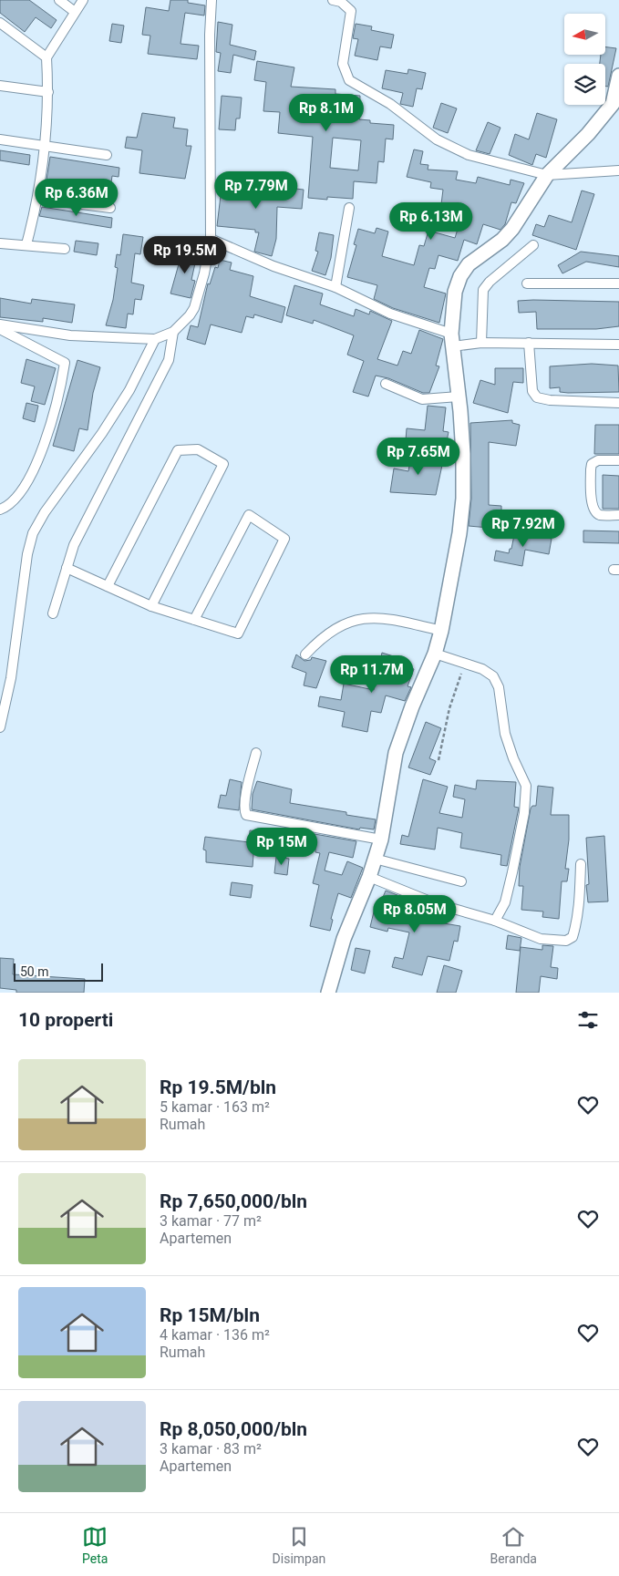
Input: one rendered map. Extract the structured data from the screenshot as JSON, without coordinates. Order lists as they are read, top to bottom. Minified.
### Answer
{"scale_bar":"50 m","north":"left","page":{"price":["Rp 8.1M","Rp 7.79M","Rp 6.36M","Rp 6.13M","Rp 19.5M","Rp 7.65M","Rp 7.92M","Rp 11.7M","Rp 15M","Rp 8.05M"],"scale":"50 m","heading":"10 properti","list":[{"name":"Rp 19.5M/bln","note":"5 kamar · 163 m² · Rumah"},{"name":"Rp 7,650,000/bln","note":"3 kamar · 77 m² · Apartemen"},{"name":"Rp 15M/bln","note":"4 kamar · 136 m² · Rumah"},{"name":"Rp 8,050,000/bln","note":"3 kamar · 83 m² · Apartemen"}],"tabs":["Peta","Disimpan","Beranda"]}}
